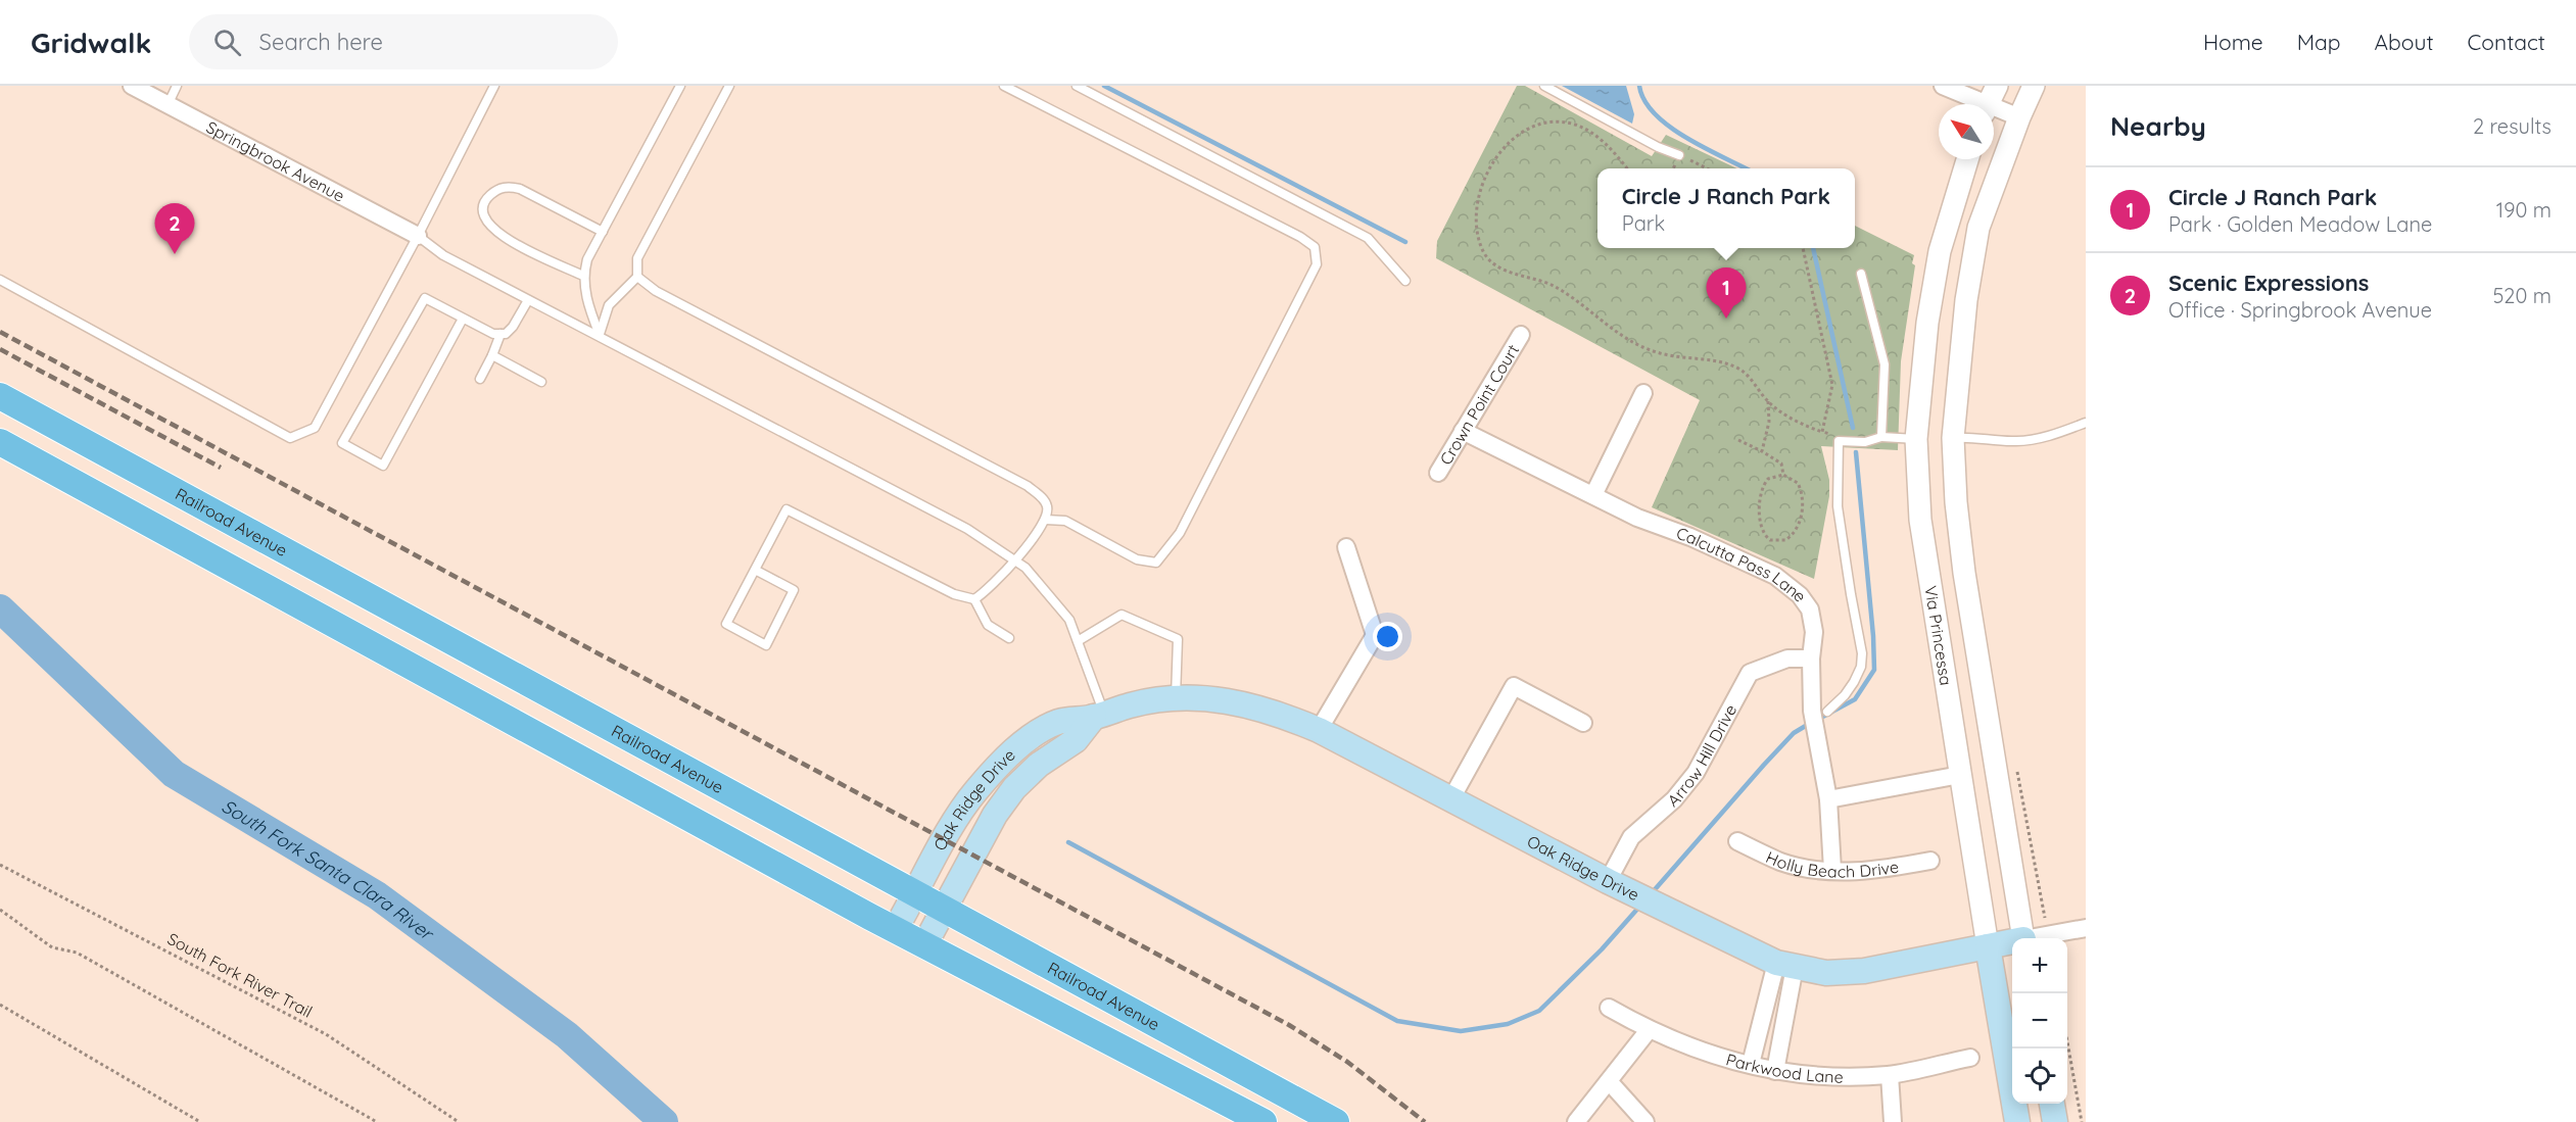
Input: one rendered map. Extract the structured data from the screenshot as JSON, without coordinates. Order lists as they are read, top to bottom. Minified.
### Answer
{"streets":{"main road":["Railroad Avenue","Via Princessa","Oak Ridge Drive"],"street":["Springbrook Avenue","Crown Point Court","Calcutta Pass Lane","Arrow Hill Drive","Holly Beach Drive","Parkwood Lane"],"path":["South Fork River Trail"]},"crossings":[["Crown Point Court","Calcutta Pass Lane"],["Railroad Avenue","Oak Ridge Drive"],["Calcutta Pass Lane","Arrow Hill Drive"],["Calcutta Pass Lane","Holly Beach Drive"],["Via Princessa","Oak Ridge Drive"],["Arrow Hill Drive","Oak Ridge Drive"]],"water":["South Fork Santa Clara River"],"north":"top left","page":{"header":"Gridwalk","search":"Search here","nav":["Home","Map","About","Contact"],"heading":["Nearby","2 results"],"list":[{"mark":"1","name":"Circle J Ranch Park","note":"Park · Golden Meadow Lane","value":"190 m"},{"mark":"2","name":"Scenic Expressions","note":"Office · Springbrook Avenue","value":"520 m"}],"popup":["Circle J Ranch Park","Park"],"pins":["2","1"],"map_buttons":["+","−"]}}
